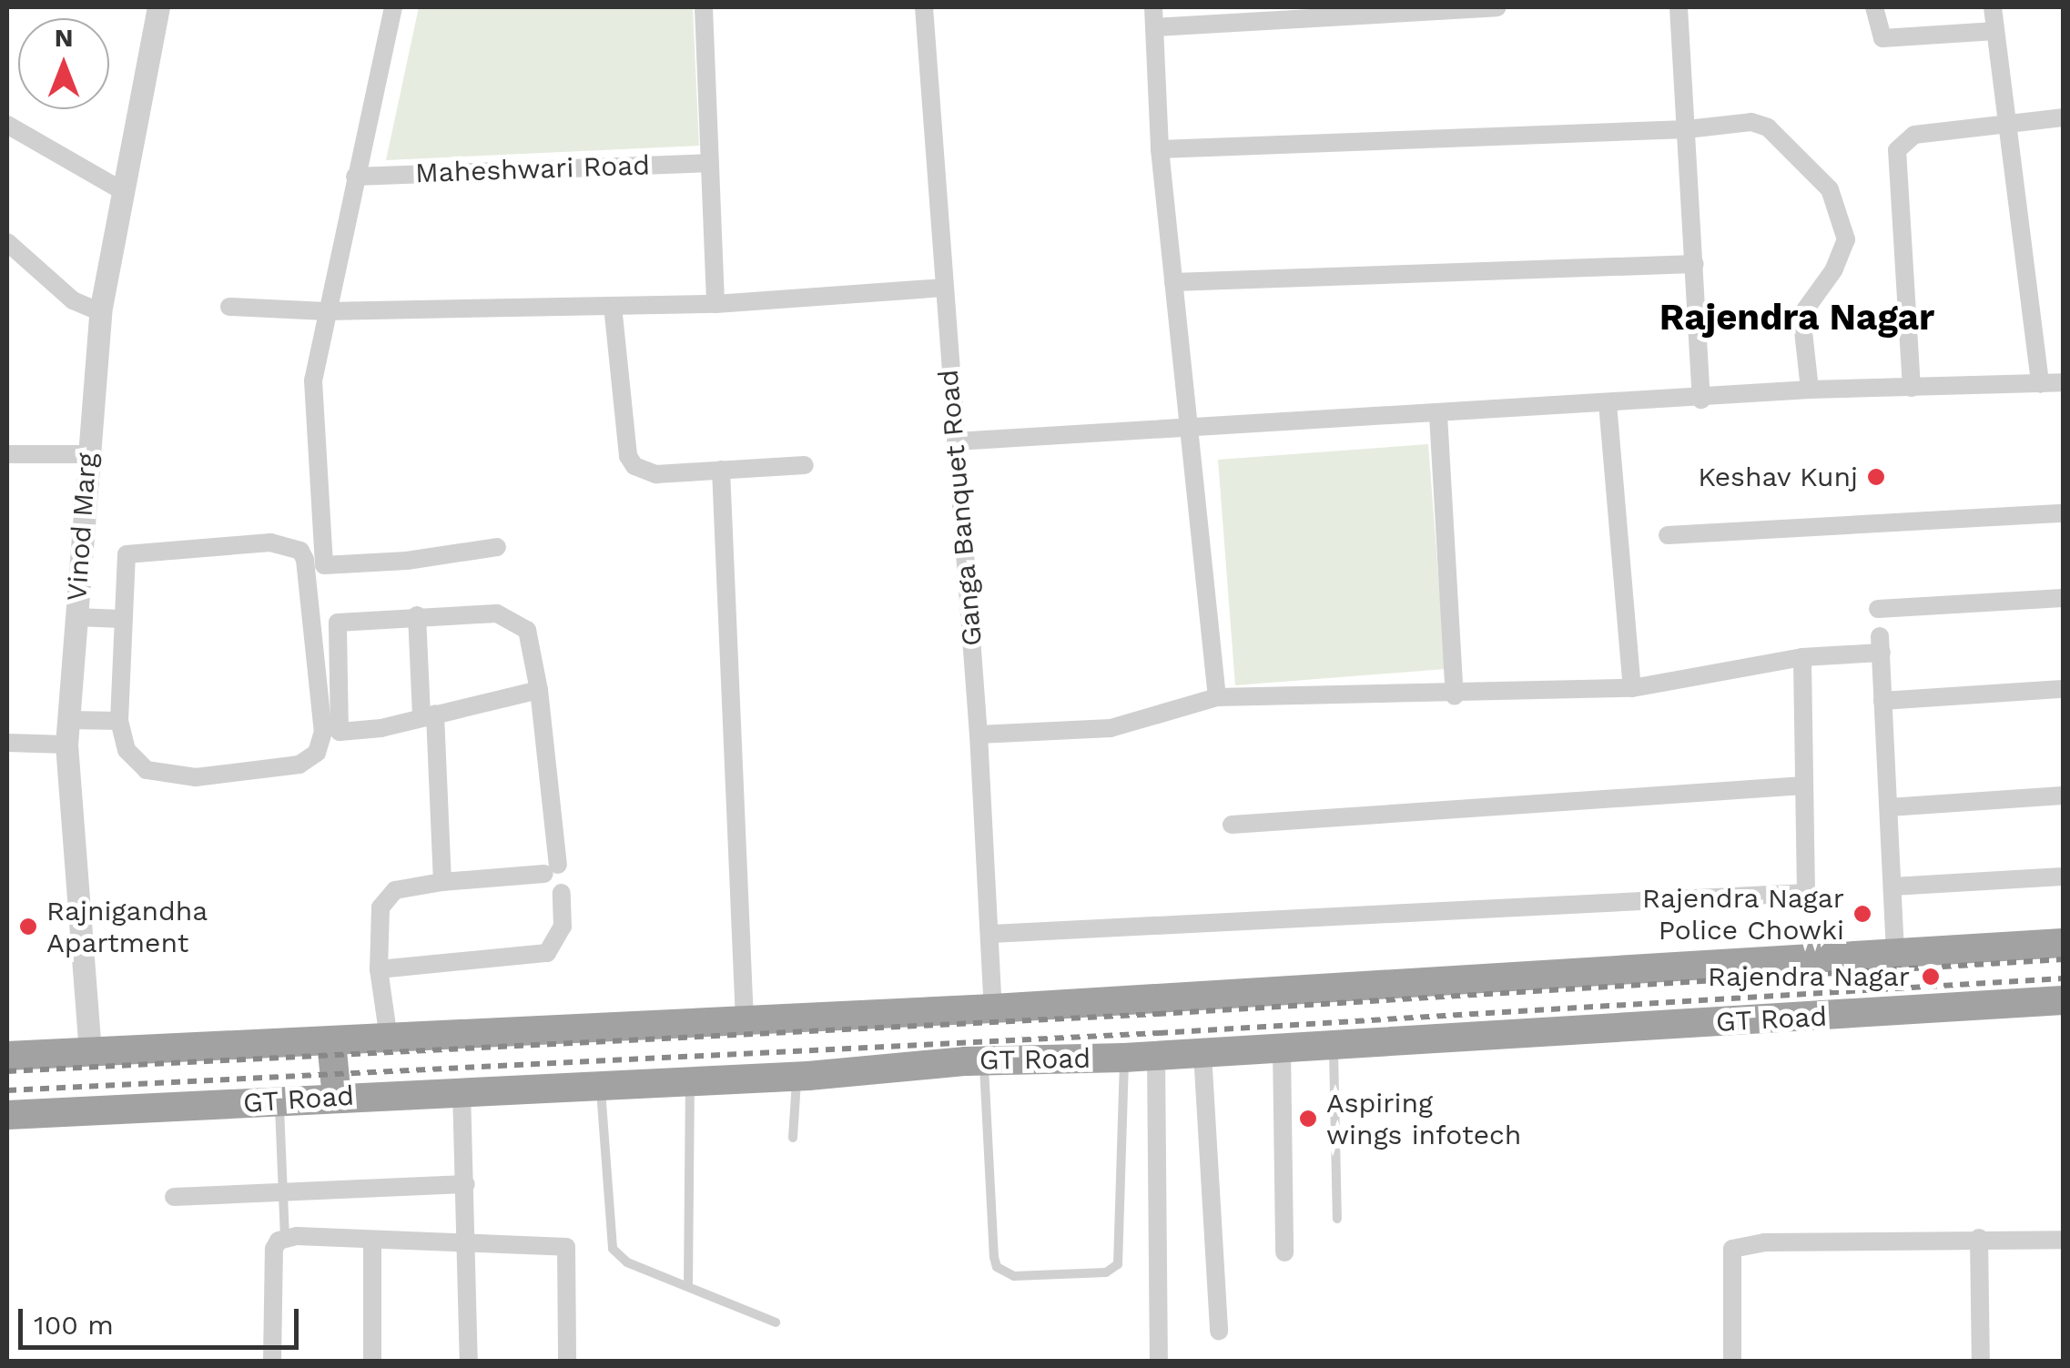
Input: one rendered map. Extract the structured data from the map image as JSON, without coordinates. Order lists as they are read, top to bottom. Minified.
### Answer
{"streets":{"highway":["GT Road"],"street":["Maheshwari Road","Ganga Banquet Road","Vinod Marg"]},"crossings":[["Ganga Banquet Road","GT Road"],["Vinod Marg","GT Road"]],"districts":["Rajendra Nagar"],"places":["Keshav Kunj","Rajendra Nagar Police Chowki","Rajnigandha Apartment","Rajendra Nagar","Aspiring wings infotech"],"scale_bar":"100 m","north":"top"}
